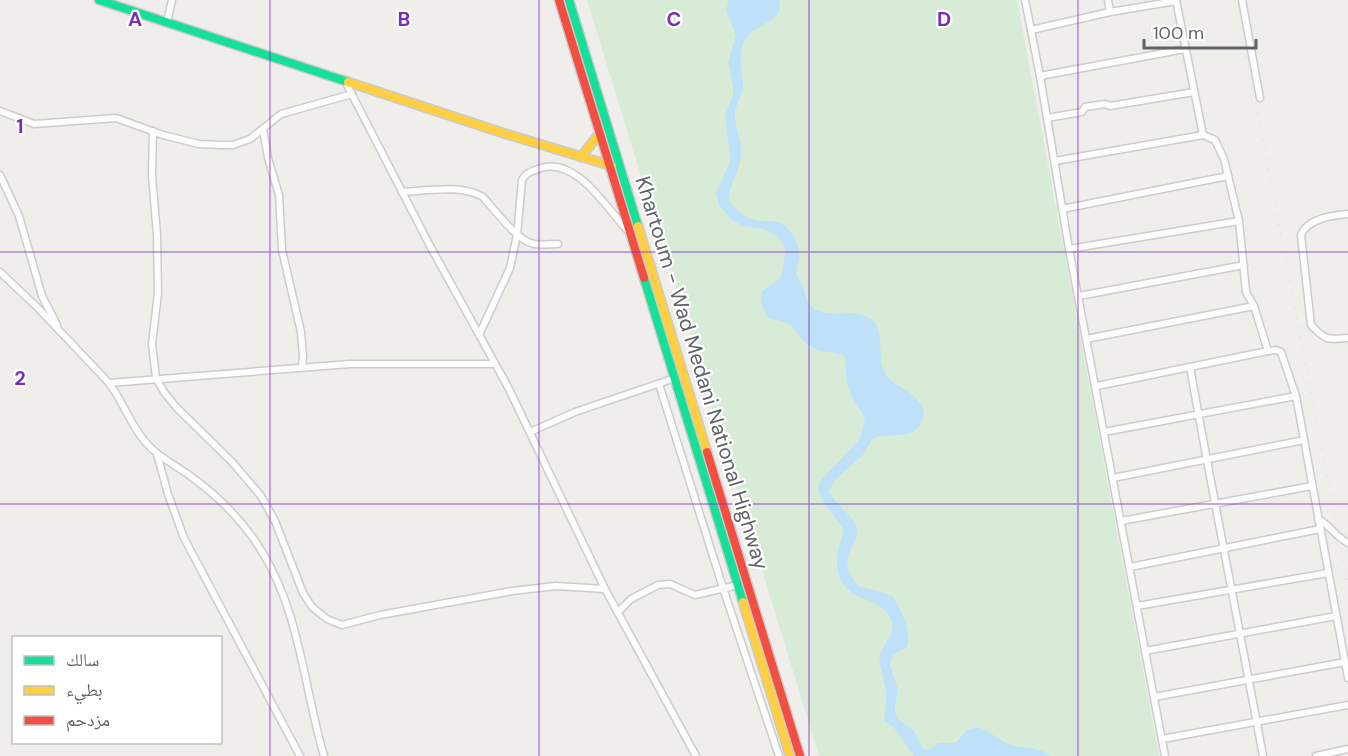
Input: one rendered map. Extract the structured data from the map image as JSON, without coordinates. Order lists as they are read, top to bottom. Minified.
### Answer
{"streets":{"main road":["Khartoum - Wad Medani National Highway"]},"legend":["سالك","بطيء","مزدحم"],"scale_bar":"100 m","grid":{"columns":["A","B","C","D"],"rows":["1","2"]}}
